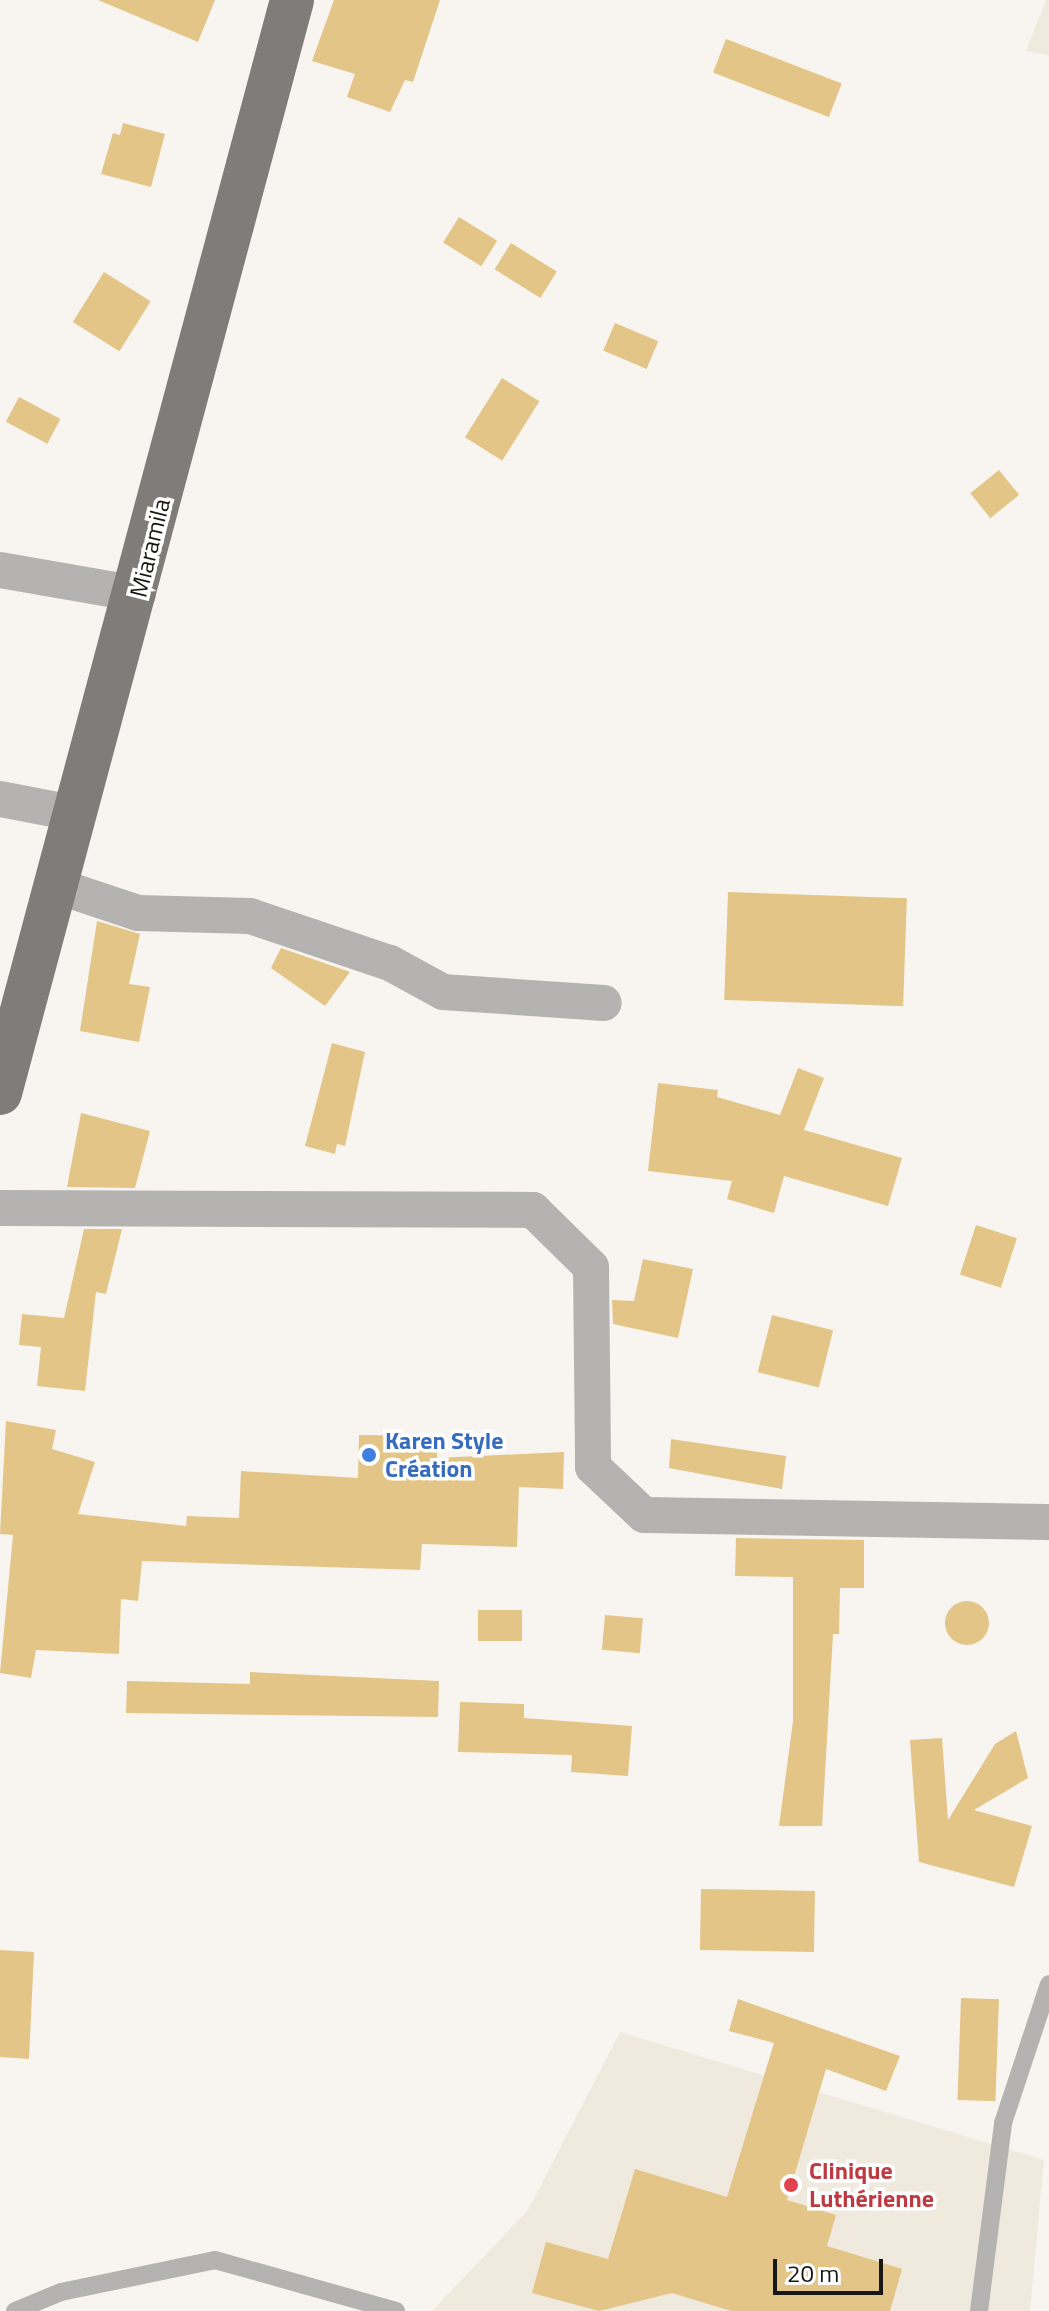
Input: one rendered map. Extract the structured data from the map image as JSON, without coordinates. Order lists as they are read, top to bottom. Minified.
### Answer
{"streets":{"main road":["Miaramila"]},"places":["Karen Style Création","Clinique Luthérienne"],"scale_bar":"20 m"}
